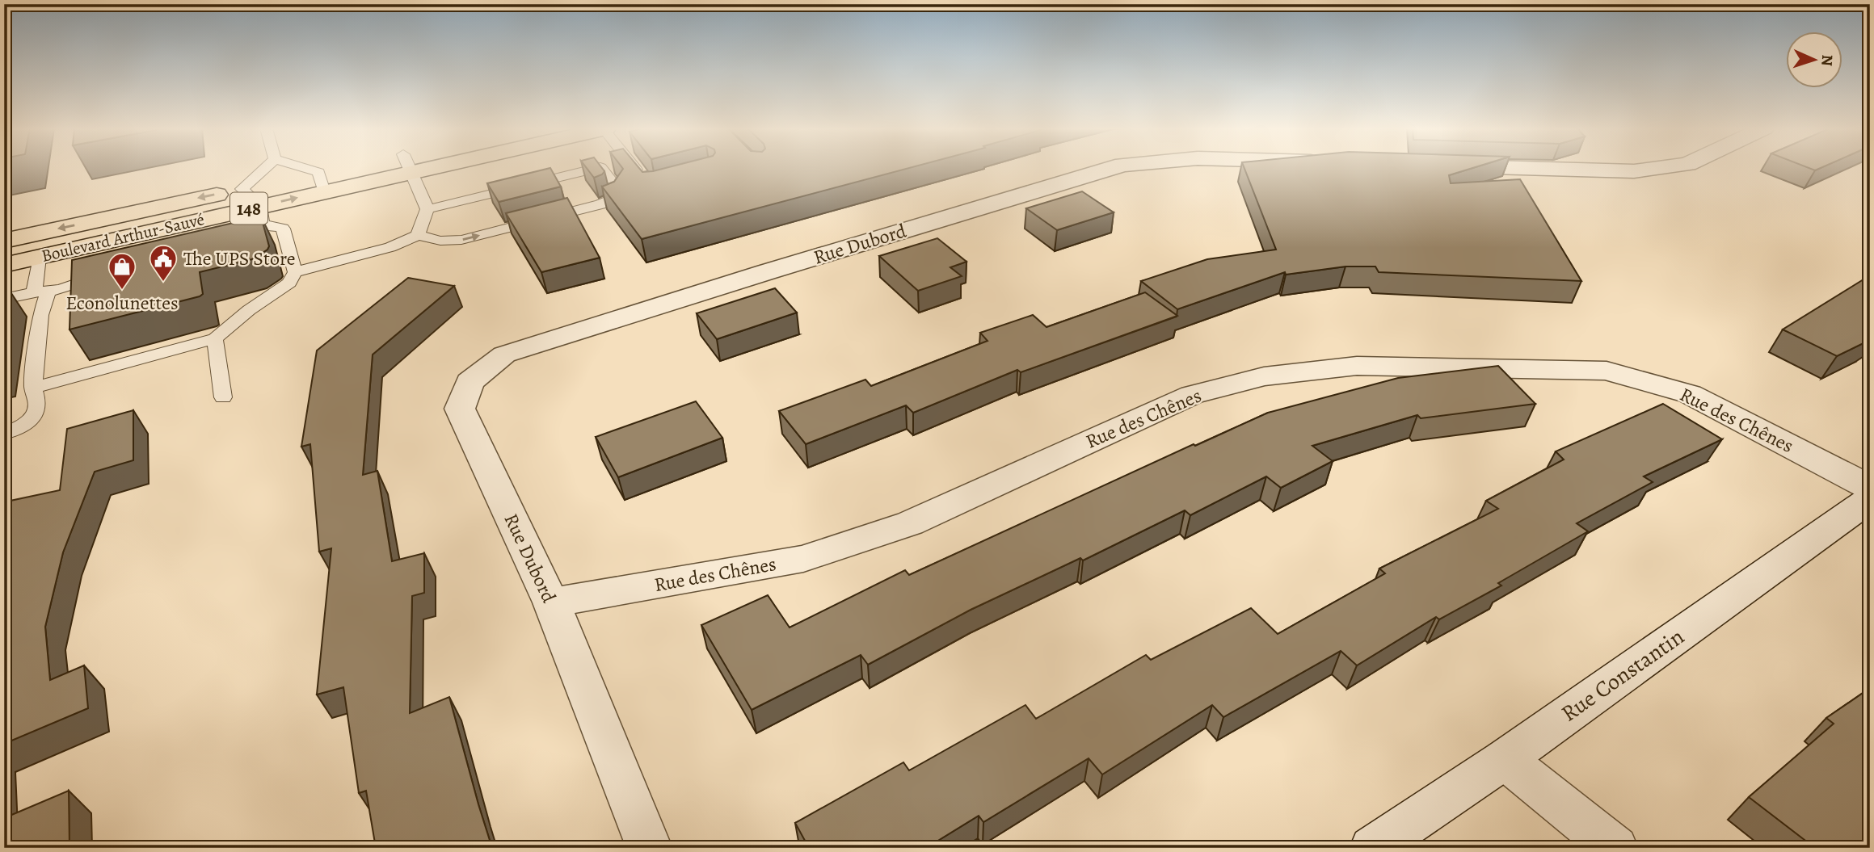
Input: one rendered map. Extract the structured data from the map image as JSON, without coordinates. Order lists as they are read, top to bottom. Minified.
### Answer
{"streets":{"main road":["148","Boulevard Arthur-Sauvé"],"street":["Rue Dubord","Rue des Chênes","Rue Constantin"]},"crossings":[["Rue Dubord","Rue des Chênes"]],"places":{"public building":["The UPS Store"],"shop":["Econolunettes"]},"north":"right"}
